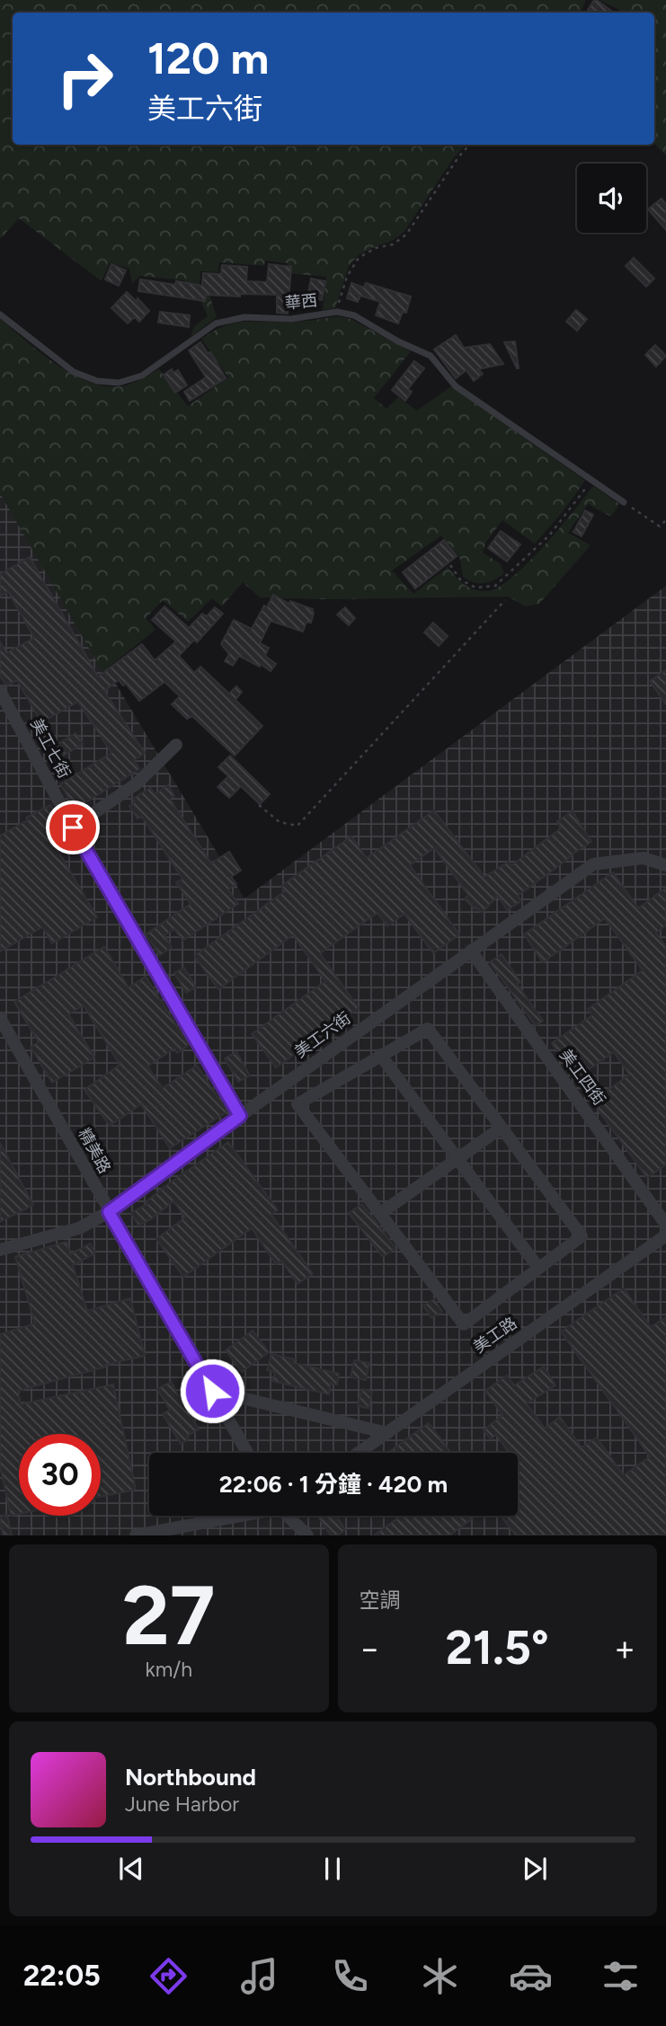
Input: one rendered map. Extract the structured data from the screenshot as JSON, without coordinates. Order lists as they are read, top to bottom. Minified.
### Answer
{"streets":{"street":["美工七街","美工六街","美工四街","精美路","美工路"],"lane":["華西"]},"crossings":[["美工七街","美工六街"],["美工六街","美工四街"],["美工六街","精美路"]],"page":{"turn":["120 m","美工六街"],"limit":"30","trip":"22:06 · 1 分鐘 · 420 m","tile":[["27","km/h"],"空調"],"heat":["−","21.5°","+"],"song":["Northbound","June Harbor"],"tabs":"22:05"}}
